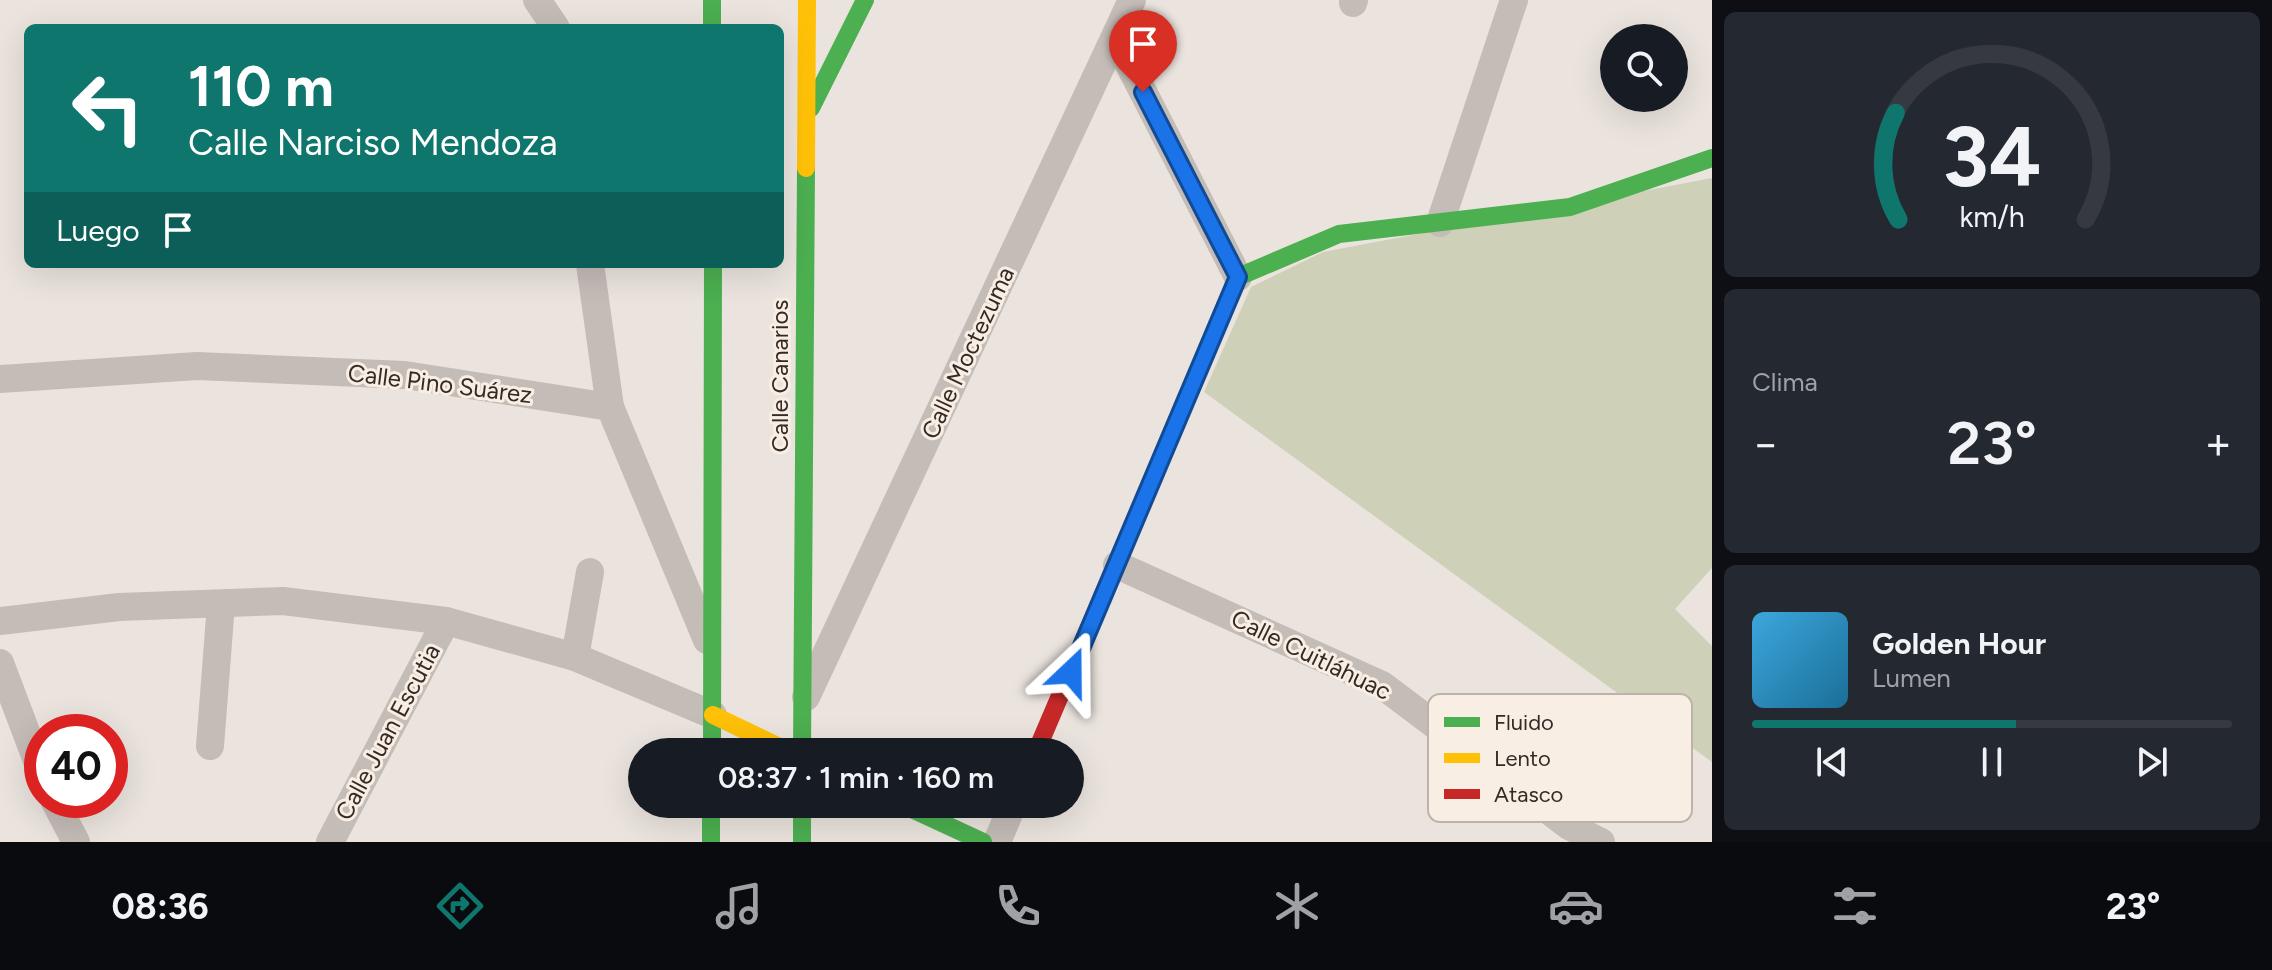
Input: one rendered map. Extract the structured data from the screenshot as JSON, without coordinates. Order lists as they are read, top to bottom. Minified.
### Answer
{"streets":{"main road":["Calle Canarios"],"street":["Calle Moctezuma","Calle Pino Suárez","Calle Cuitláhuac","Calle Juan Escutia"]},"crossings":[["Calle Moctezuma","Calle Canarios"]],"legend":["Fluido","Lento","Atasco"],"page":{"turn":["110 m","Calle Narciso Mendoza"],"then":"Luego","tile":"Clima","heat":["−","23°","+"],"song":["Golden Hour","Lumen"],"limit":"40","trip":"08:37 · 1 min · 160 m","tabs":["08:36","23°"],"gauge":["34","km/h"]}}
